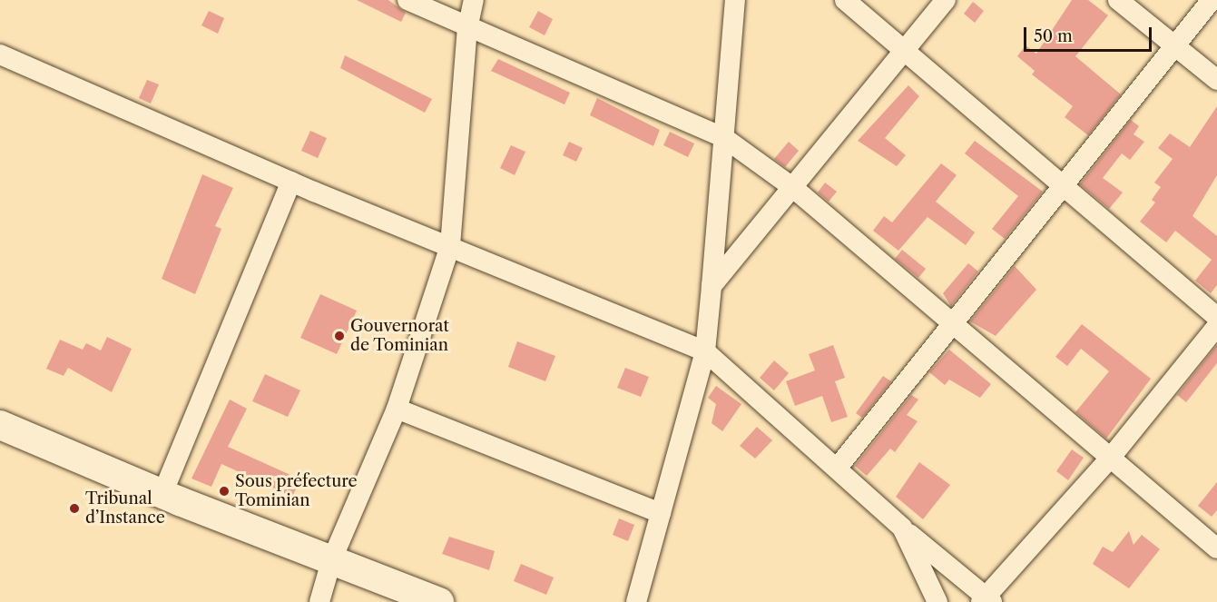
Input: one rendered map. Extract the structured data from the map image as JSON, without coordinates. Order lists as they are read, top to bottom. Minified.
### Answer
{"places":["Gouvernorat de Tominian","Sous préfecture Tominian","Tribunal d’Instance"],"scale_bar":"50 m"}
